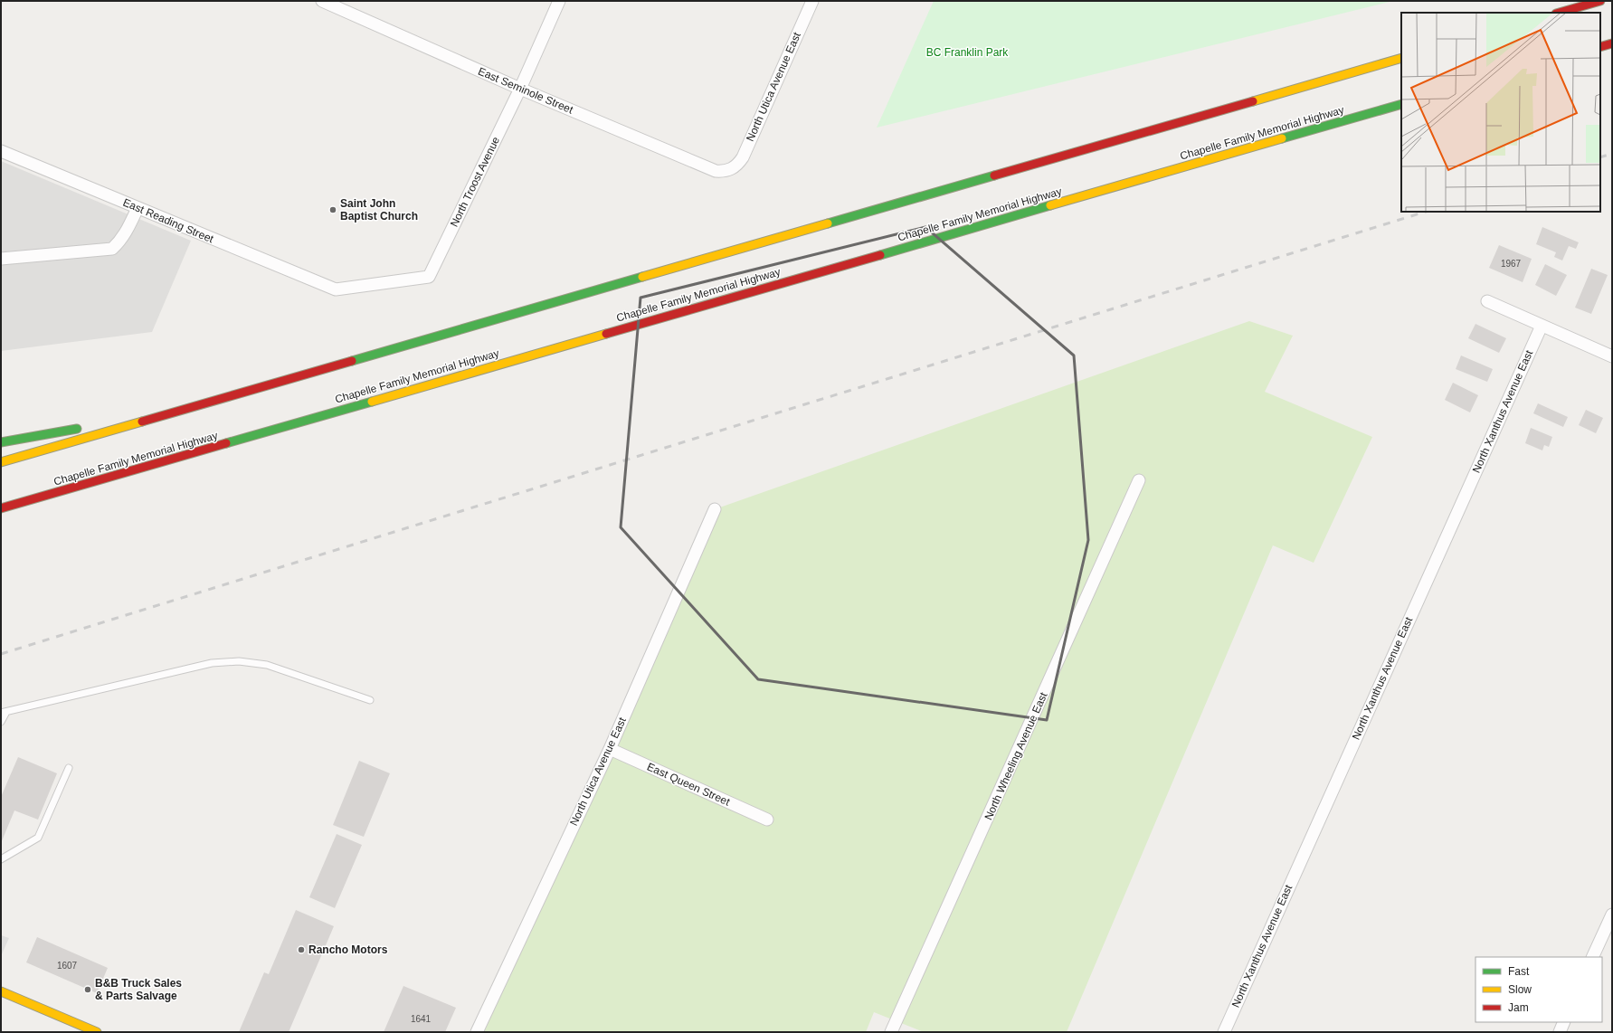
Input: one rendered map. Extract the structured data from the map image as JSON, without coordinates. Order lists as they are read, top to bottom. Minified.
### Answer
{"streets":{"main road":["Chapelle Family Memorial Highway"],"street":["North Utica Avenue East","East Seminole Street","North Troost Avenue","East Reading Street","North Xanthus Avenue East","North Wheeling Avenue East","East Queen Street"]},"crossings":[["North Utica Avenue East","East Seminole Street"],["North Utica Avenue East","East Queen Street"],["East Seminole Street","North Troost Avenue"],["North Troost Avenue","East Reading Street"]],"parks":["BC Franklin Park"],"places":["Saint John Baptist Church","Rancho Motors","B&B Truck Sales & Parts Salvage"],"house_numbers":["1967","1607","1641"],"legend":["Fast","Slow","Jam"]}
